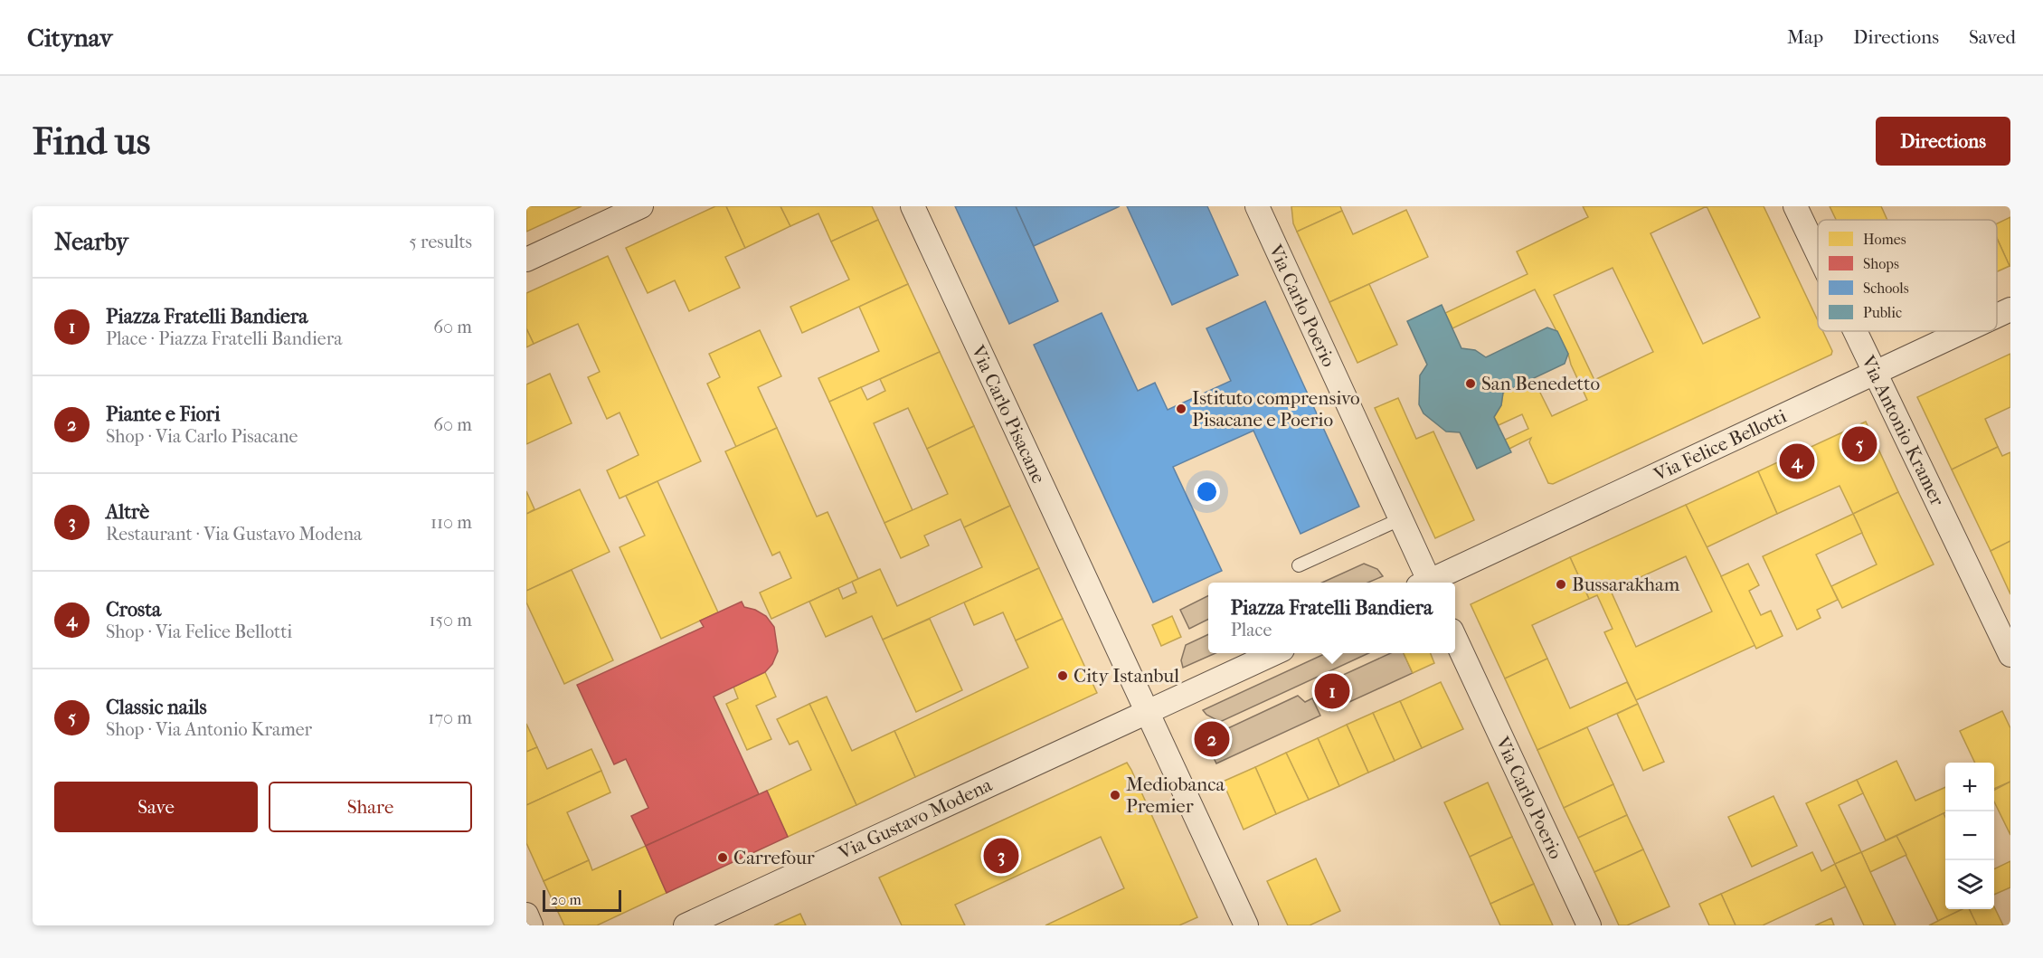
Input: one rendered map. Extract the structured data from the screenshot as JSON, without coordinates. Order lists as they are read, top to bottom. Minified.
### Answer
{"streets":{"street":["Via Carlo Poerio","Via Carlo Pisacane","Via Antonio Kramer","Via Felice Bellotti","Via Gustavo Modena"]},"crossings":[["Via Carlo Pisacane","Via Gustavo Modena"],["Via Antonio Kramer","Via Felice Bellotti"]],"places":["San Benedetto","Istituto comprensivo Pisacane e Poerio","Bussarakham","City Istanbul","Mediobanca Premier","Carrefour"],"legend":["Homes","Shops","Schools","Public"],"scale_bar":"20 m","page":{"header":"Citynav","nav":["Map","Directions","Saved"],"buttons":["Directions",["Save","Share"]],"title":"Find us","heading":["Nearby","5 results"],"list":[{"mark":"1","name":"Piazza Fratelli Bandiera","note":"Place · Piazza Fratelli Bandiera","value":"60 m"},{"mark":"2","name":"Piante e Fiori","note":"Shop · Via Carlo Pisacane","value":"60 m"},{"mark":"3","name":"Altrè","note":"Restaurant · Via Gustavo Modena","value":"110 m"},{"mark":"4","name":"Crosta","note":"Shop · Via Felice Bellotti","value":"150 m"},{"mark":"5","name":"Classic nails","note":"Shop · Via Antonio Kramer","value":"170 m"}],"pins":["5","4","1","2","3"],"popup":["Piazza Fratelli Bandiera","Place"],"map_buttons":["+","−"],"scale":"20 m"}}
